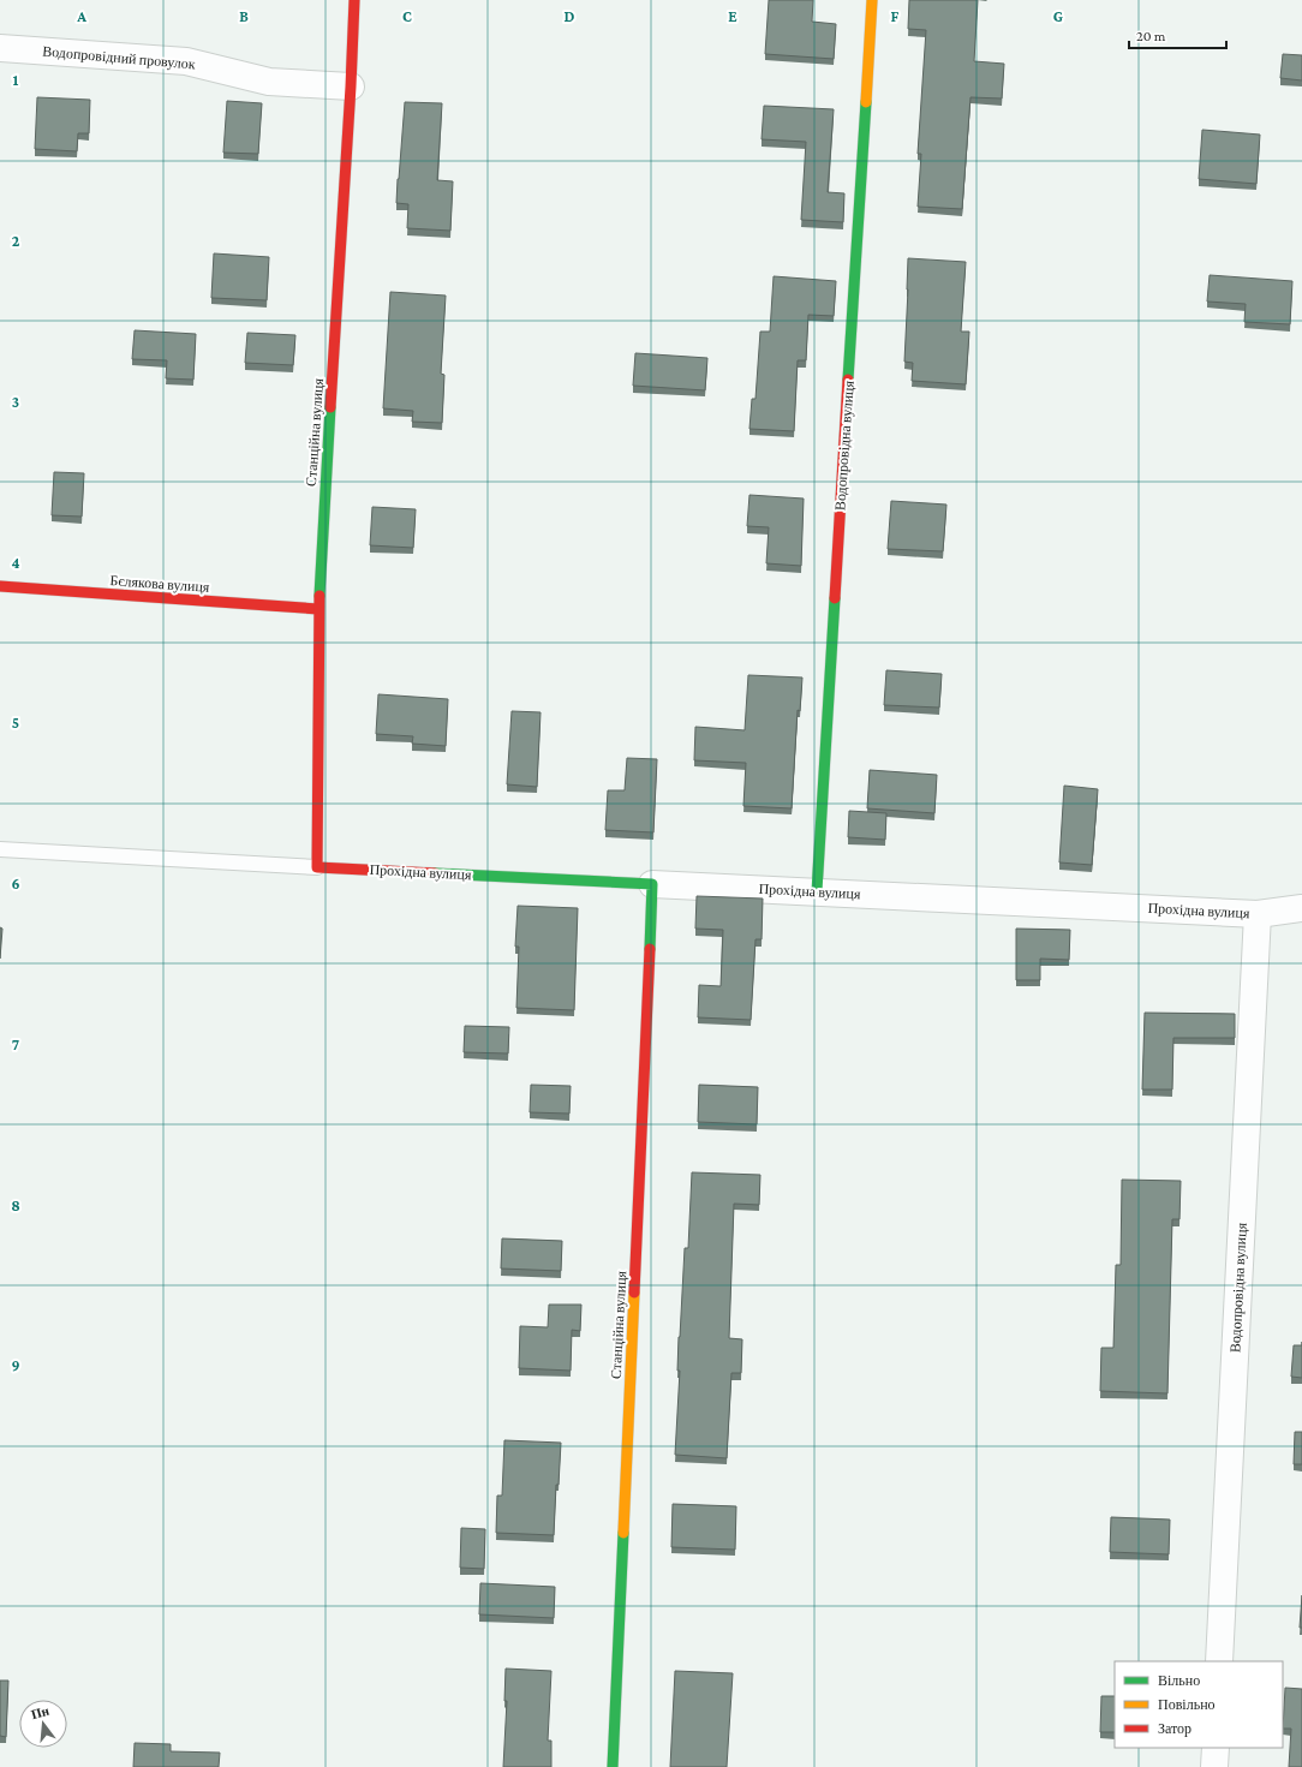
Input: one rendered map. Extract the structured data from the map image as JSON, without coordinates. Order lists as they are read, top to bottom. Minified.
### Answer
{"streets":{"street":["Водопровідний провулок","Станційна вулиця","Водопровідна вулиця","Бєлякова вулиця","Прохідна вулиця"]},"crossings":[["Водопровідний провулок","Станційна вулиця"],["Станційна вулиця","Бєлякова вулиця"],["Станційна вулиця","Прохідна вулиця"],["Водопровідна вулиця","Прохідна вулиця"]],"legend":["Вільно","Повільно","Затор"],"scale_bar":"20 m","north":"top","grid":{"columns":["A","B","C","D","E","F","G"],"rows":["1","2","3","4","5","6","7","8","9"]}}
